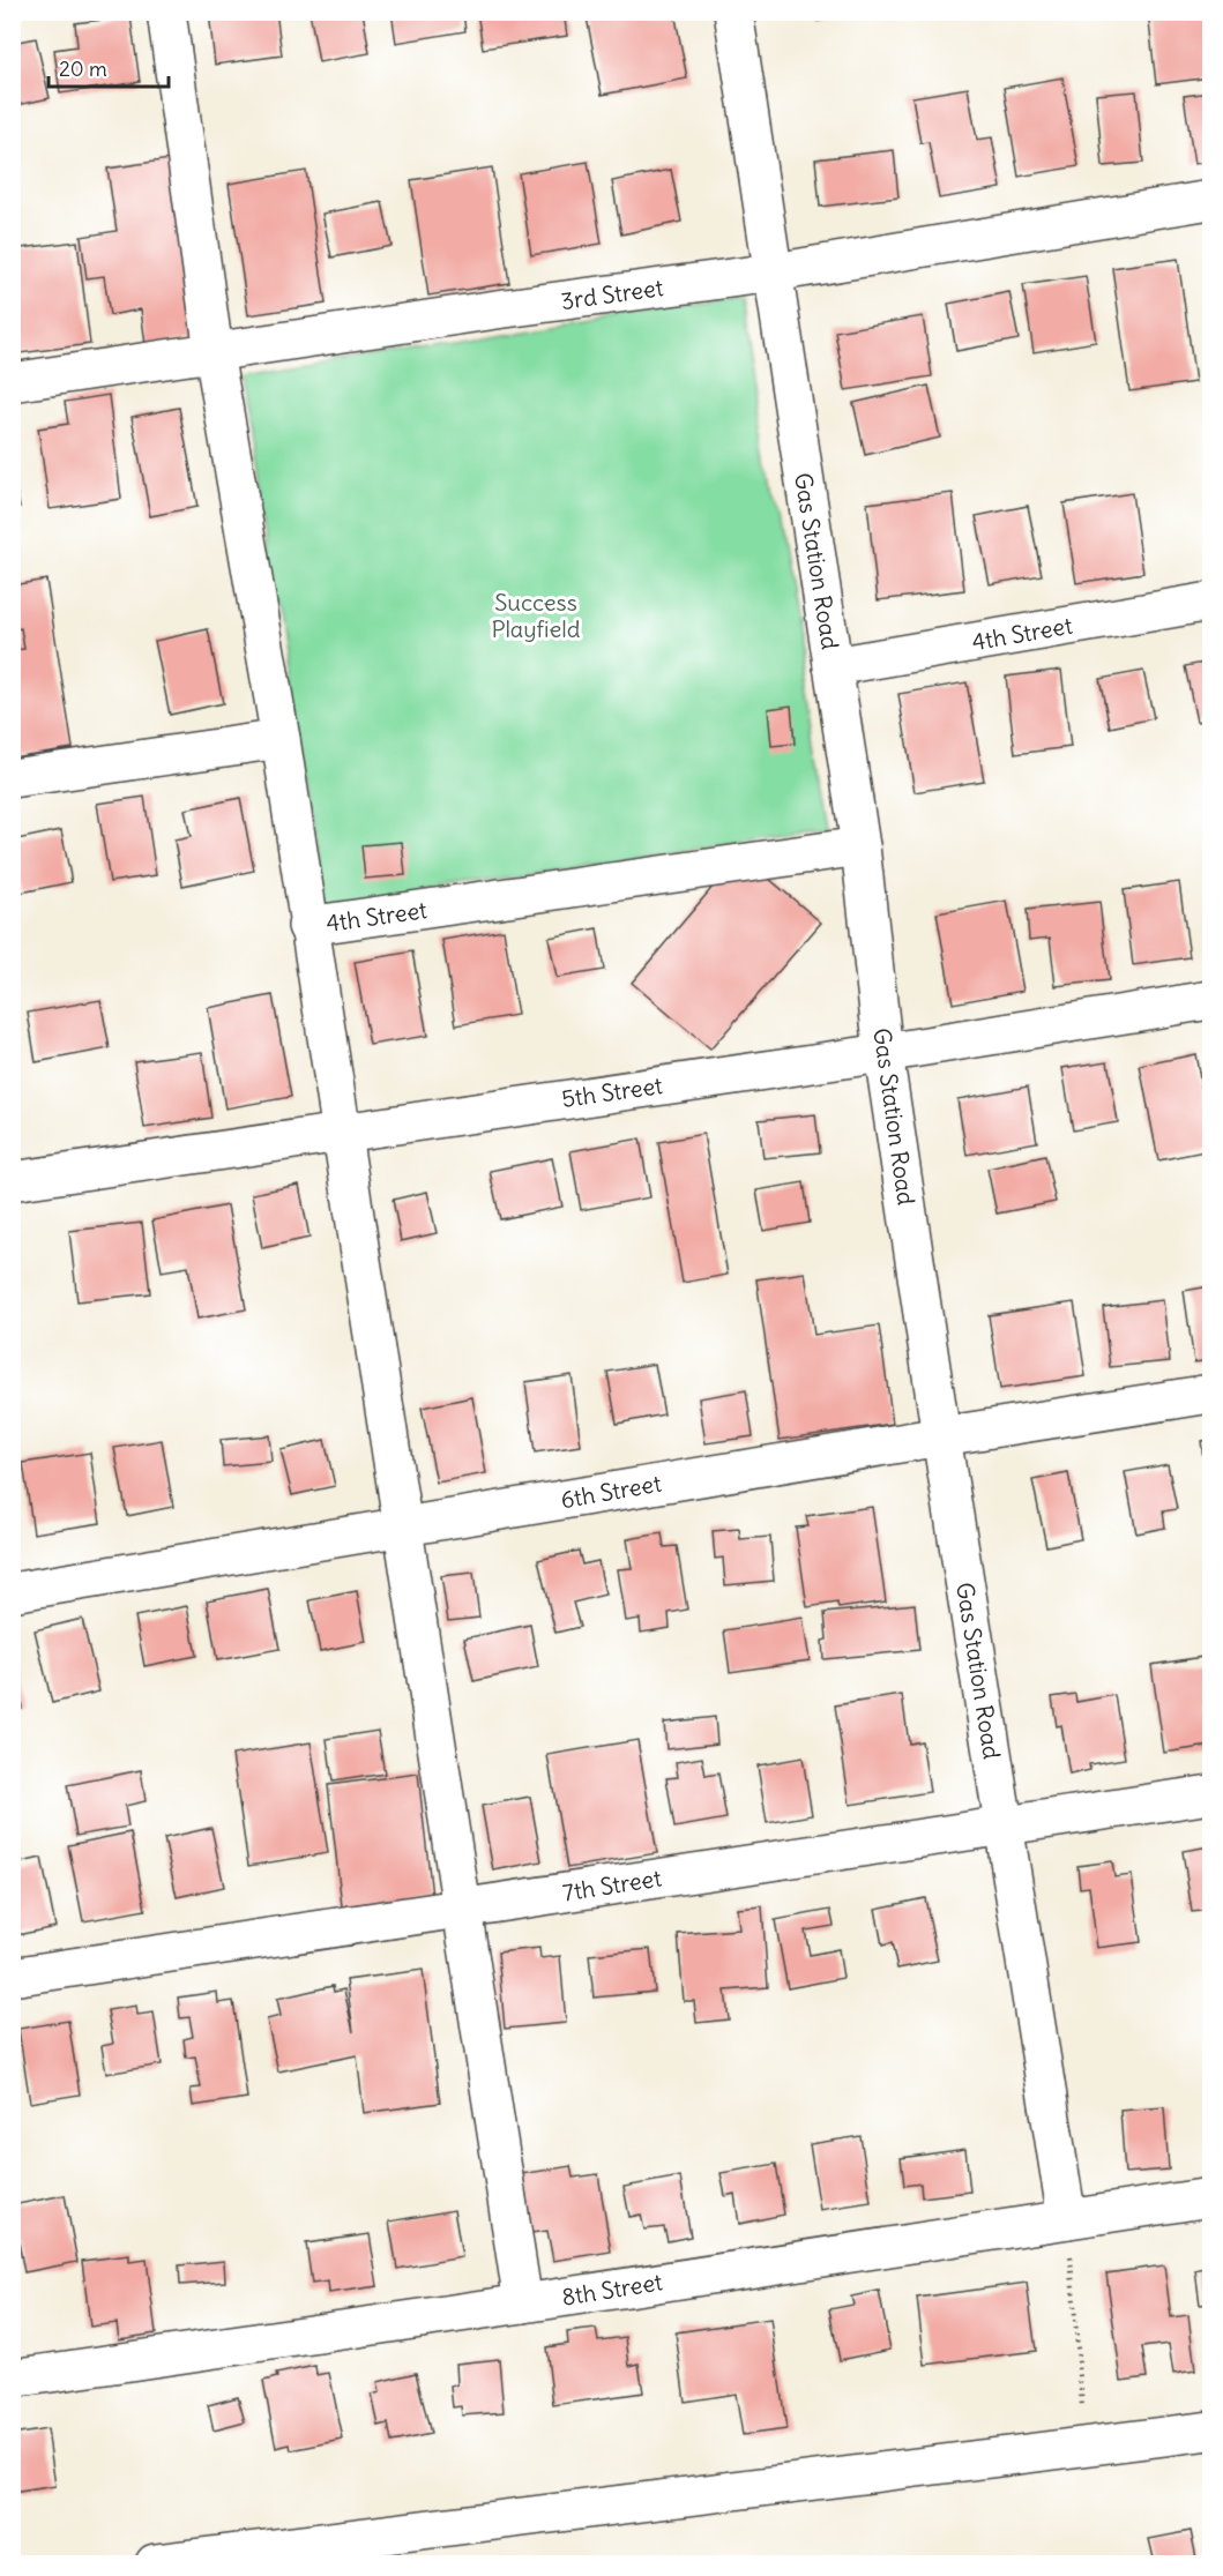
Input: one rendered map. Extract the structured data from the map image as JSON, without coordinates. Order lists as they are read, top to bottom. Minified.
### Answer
{"streets":{"street":["3rd Street","Gas Station Road","4th Street","5th Street","6th Street","7th Street","8th Street"]},"crossings":[["3rd Street","Gas Station Road"],["3rd Street","4th Street"],["Gas Station Road","4th Street"],["Gas Station Road","5th Street"],["Gas Station Road","6th Street"],["Gas Station Road","7th Street"],["Gas Station Road","8th Street"]],"parks":["Success Playfield"],"scale_bar":"20 m"}
